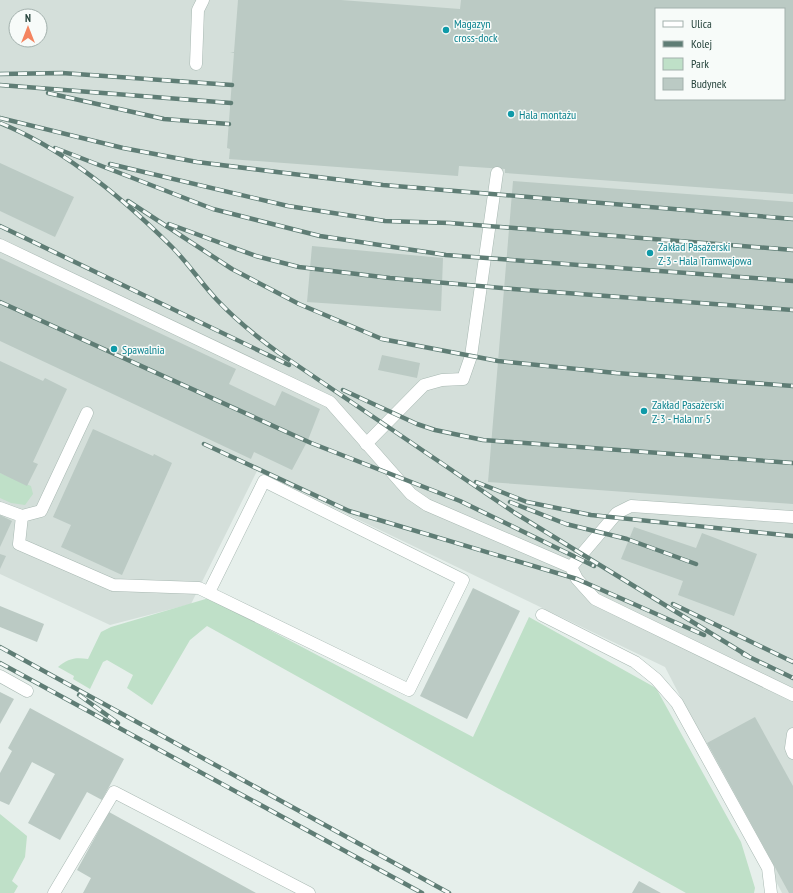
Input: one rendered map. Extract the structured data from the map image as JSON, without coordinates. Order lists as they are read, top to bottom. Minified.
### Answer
{"places":["Magazyn cross-dock","Hala montażu","Zakład Pasażerski Z-3 - Hala Tramwajowa","Spawalnia","Zakład Pasażerski Z-3 - Hala nr 5"],"legend":["Ulica","Kolej","Park","Budynek"],"north":"top"}
